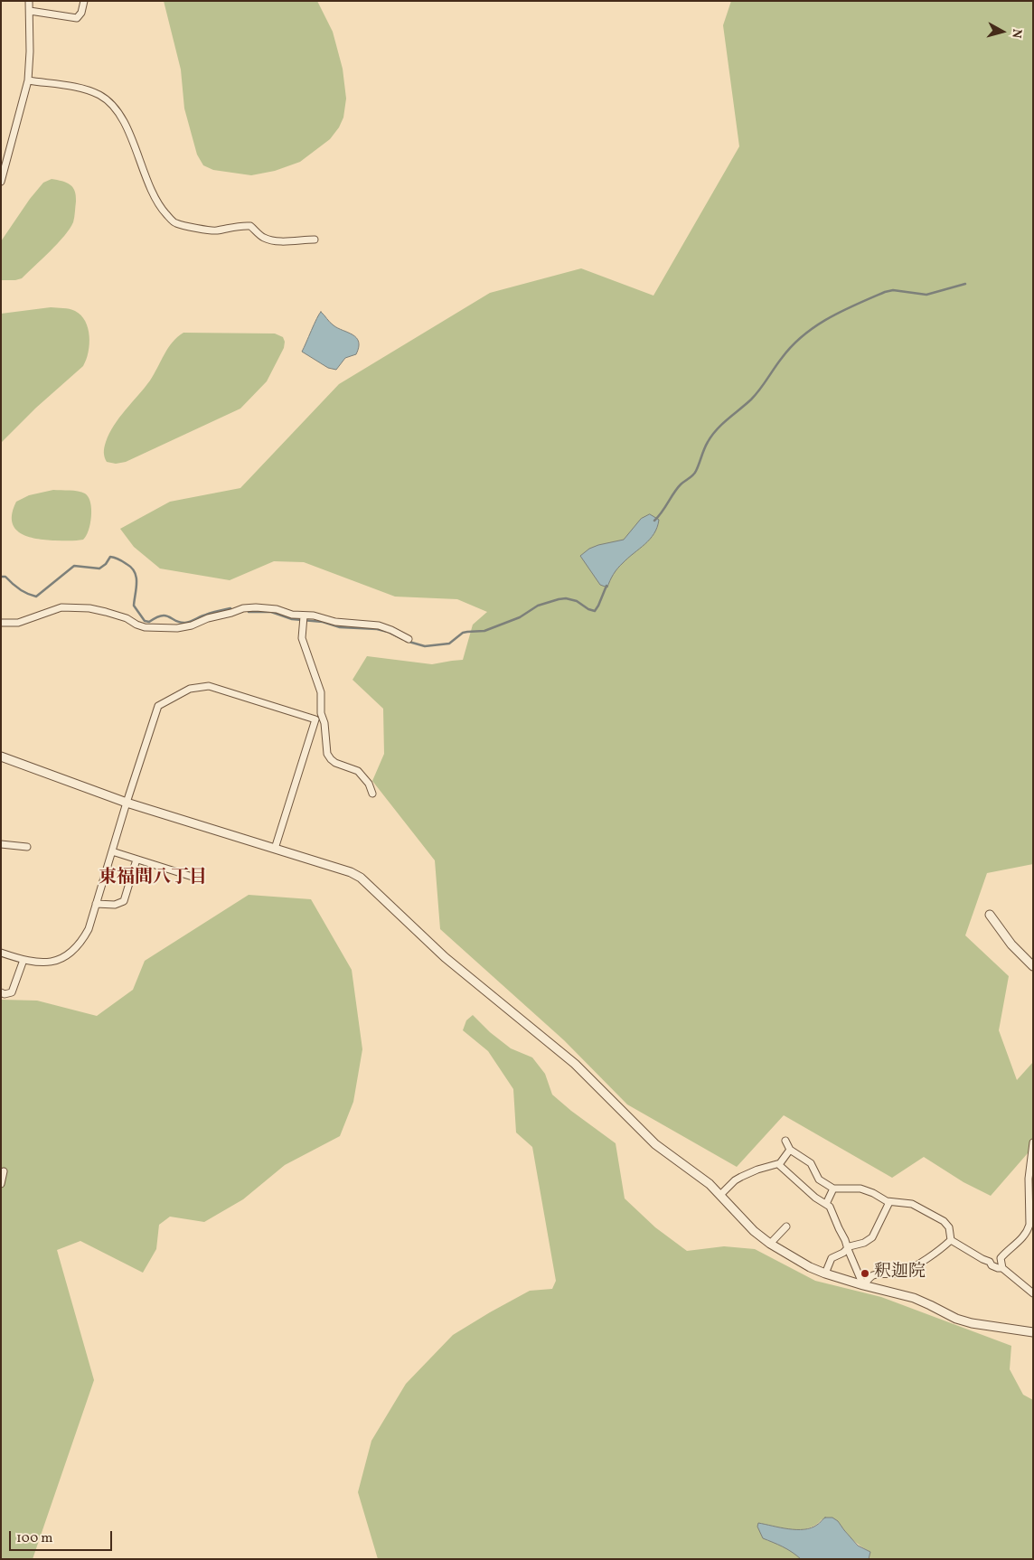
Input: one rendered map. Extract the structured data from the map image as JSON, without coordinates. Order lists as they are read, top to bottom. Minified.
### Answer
{"districts":["東福間八丁目"],"places":["釈迦院"],"scale_bar":"100 m","north":"right"}
